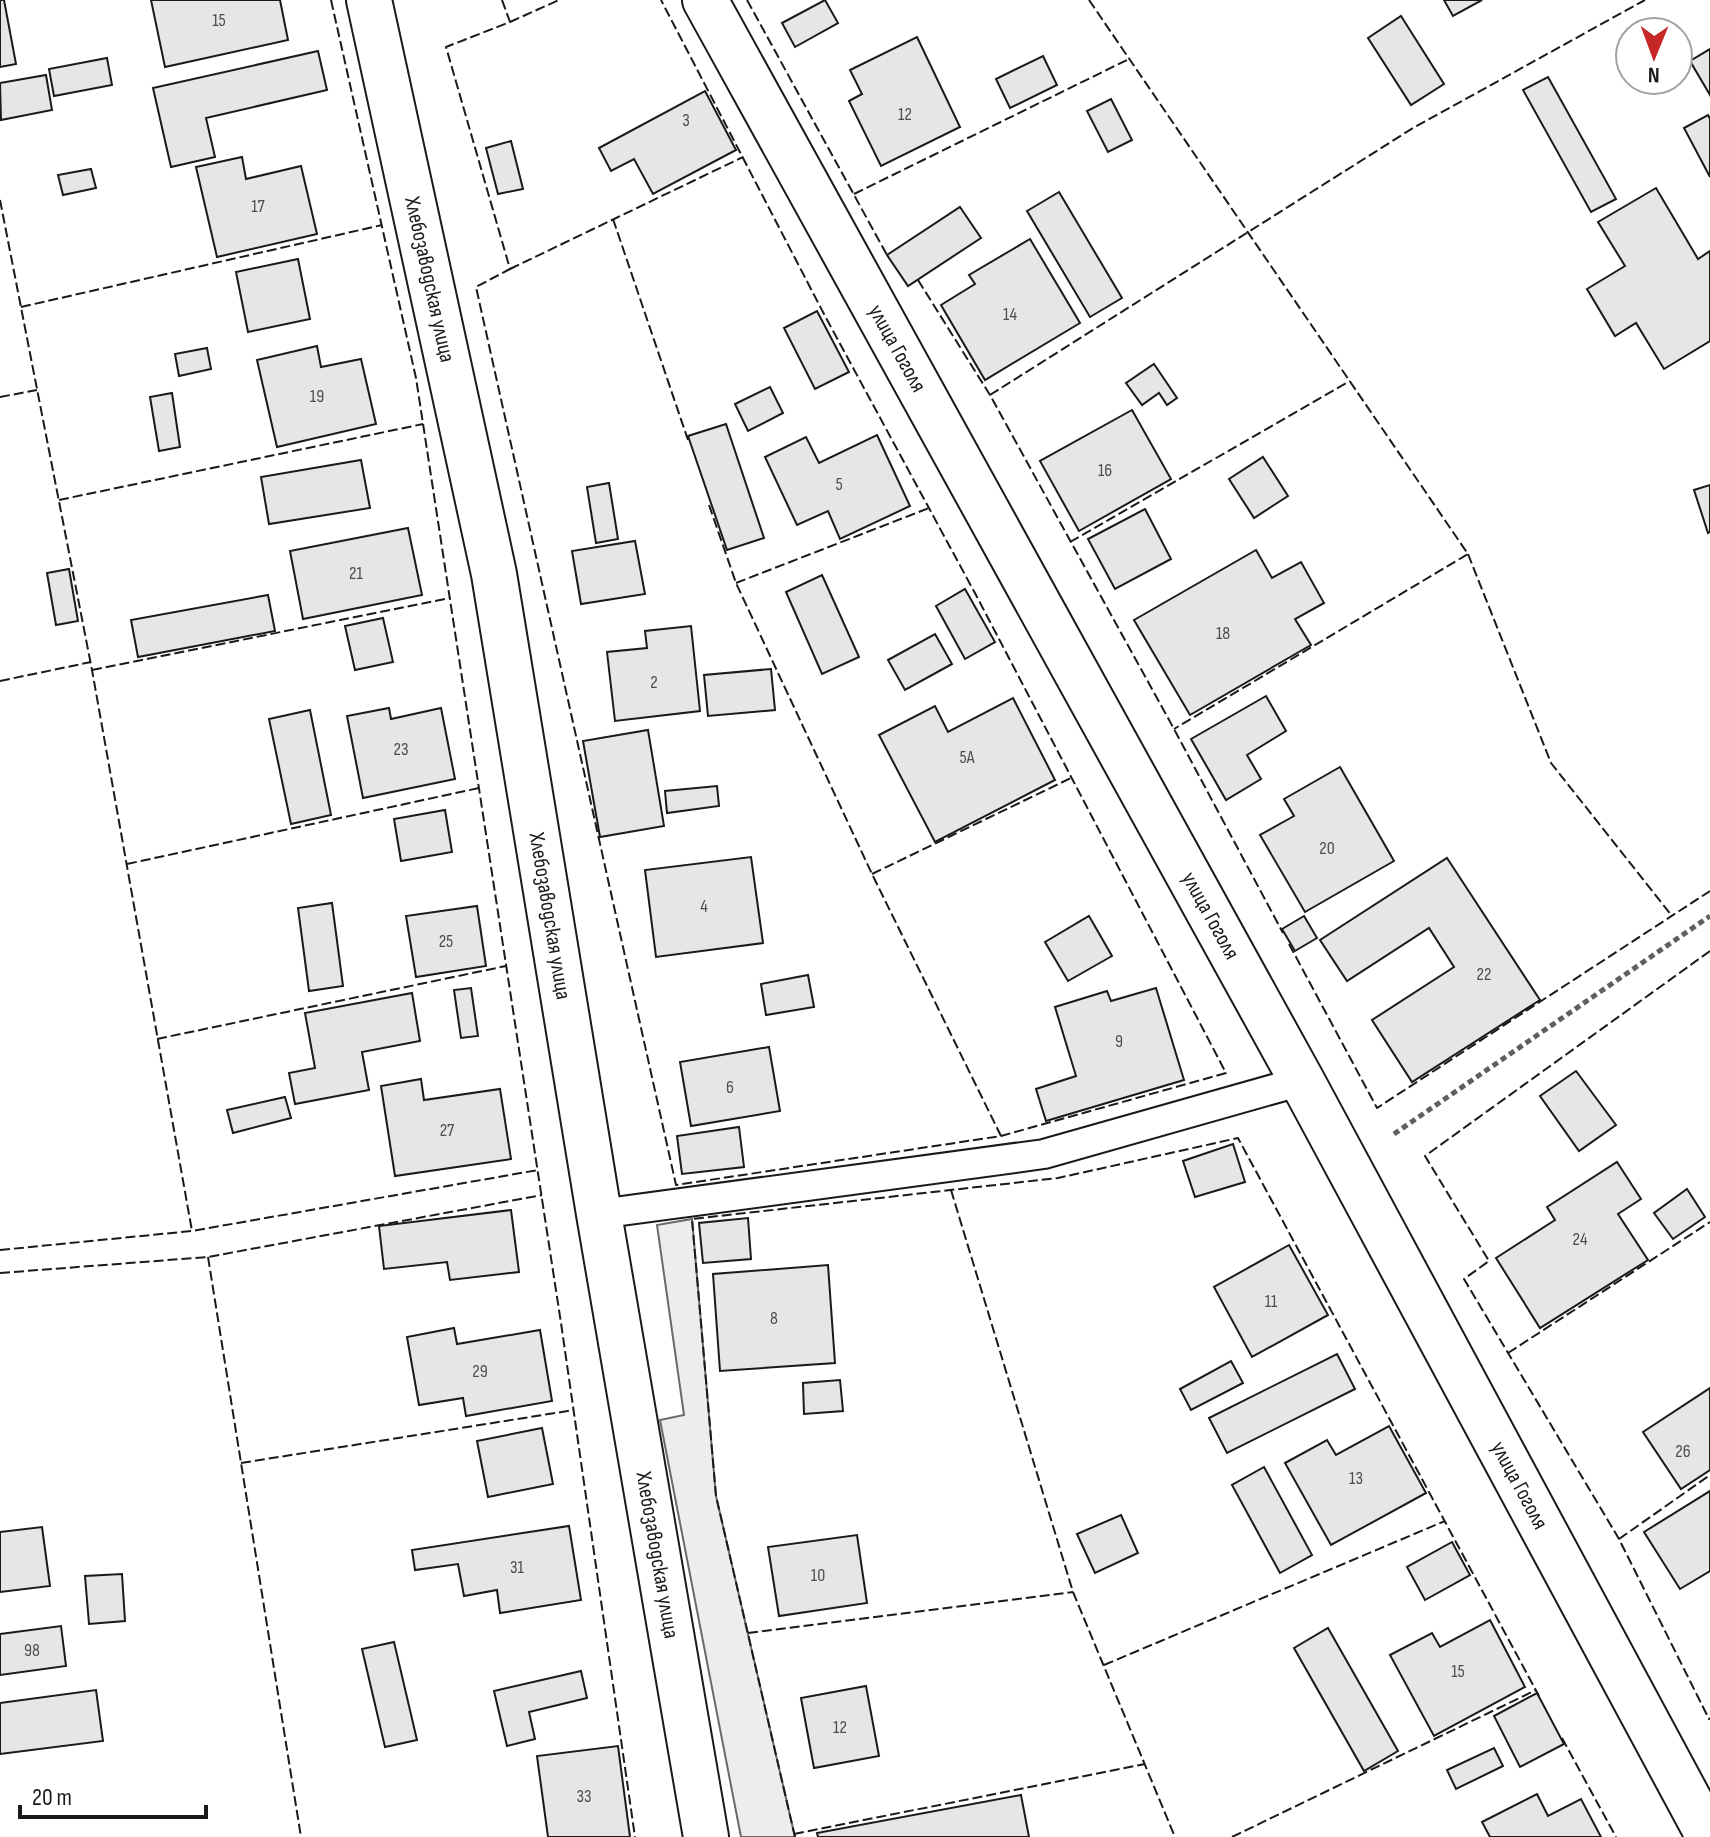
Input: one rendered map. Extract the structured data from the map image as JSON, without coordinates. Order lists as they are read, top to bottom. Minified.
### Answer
{"streets":{"street":["Хлебозаводская улица","улица Гоголя"]},"house_numbers":["15","12","3","17","14","19","16","5","21","18","2","23","5А","20","4","25","22","9","6","27","24","11","8","29","26","13","31","10","98","15","12","33"],"scale_bar":"20 m","north":"bottom"}
